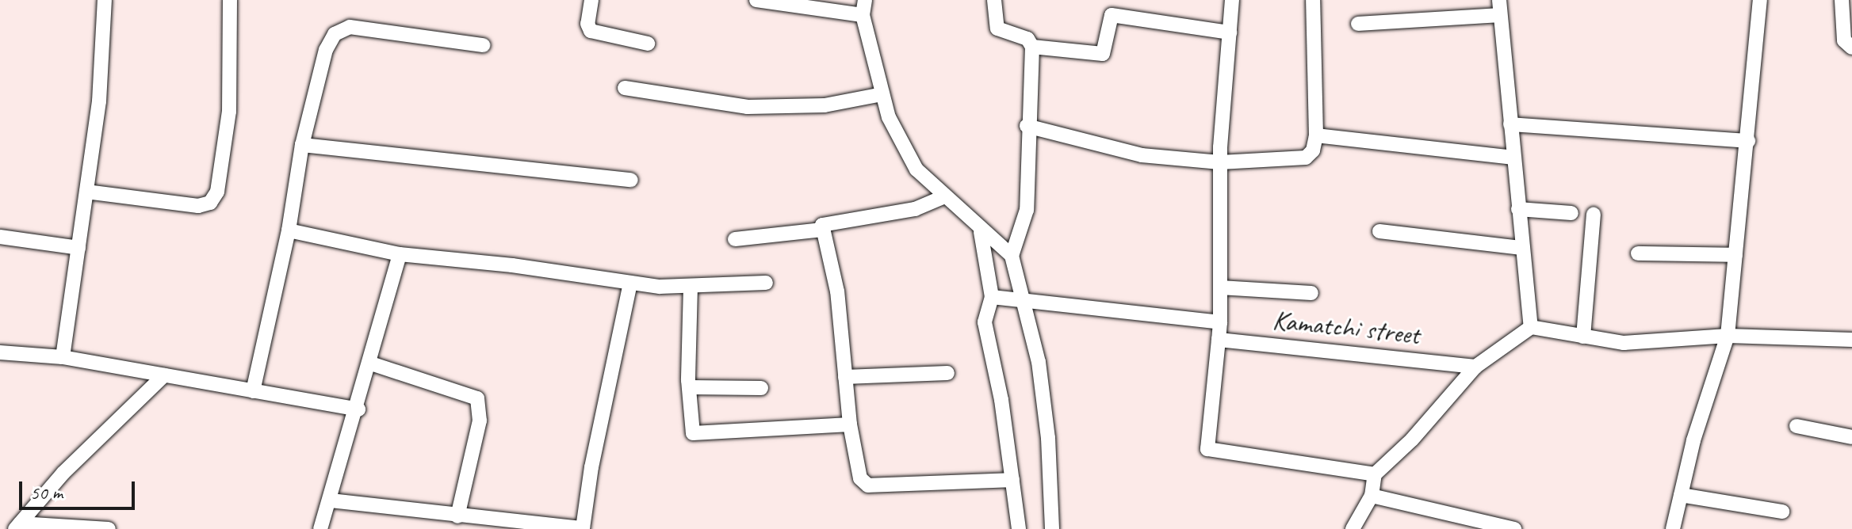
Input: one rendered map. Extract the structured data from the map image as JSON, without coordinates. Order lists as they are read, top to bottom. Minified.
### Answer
{"streets":{"street":["Kamatchi street"]},"scale_bar":"50 m"}
